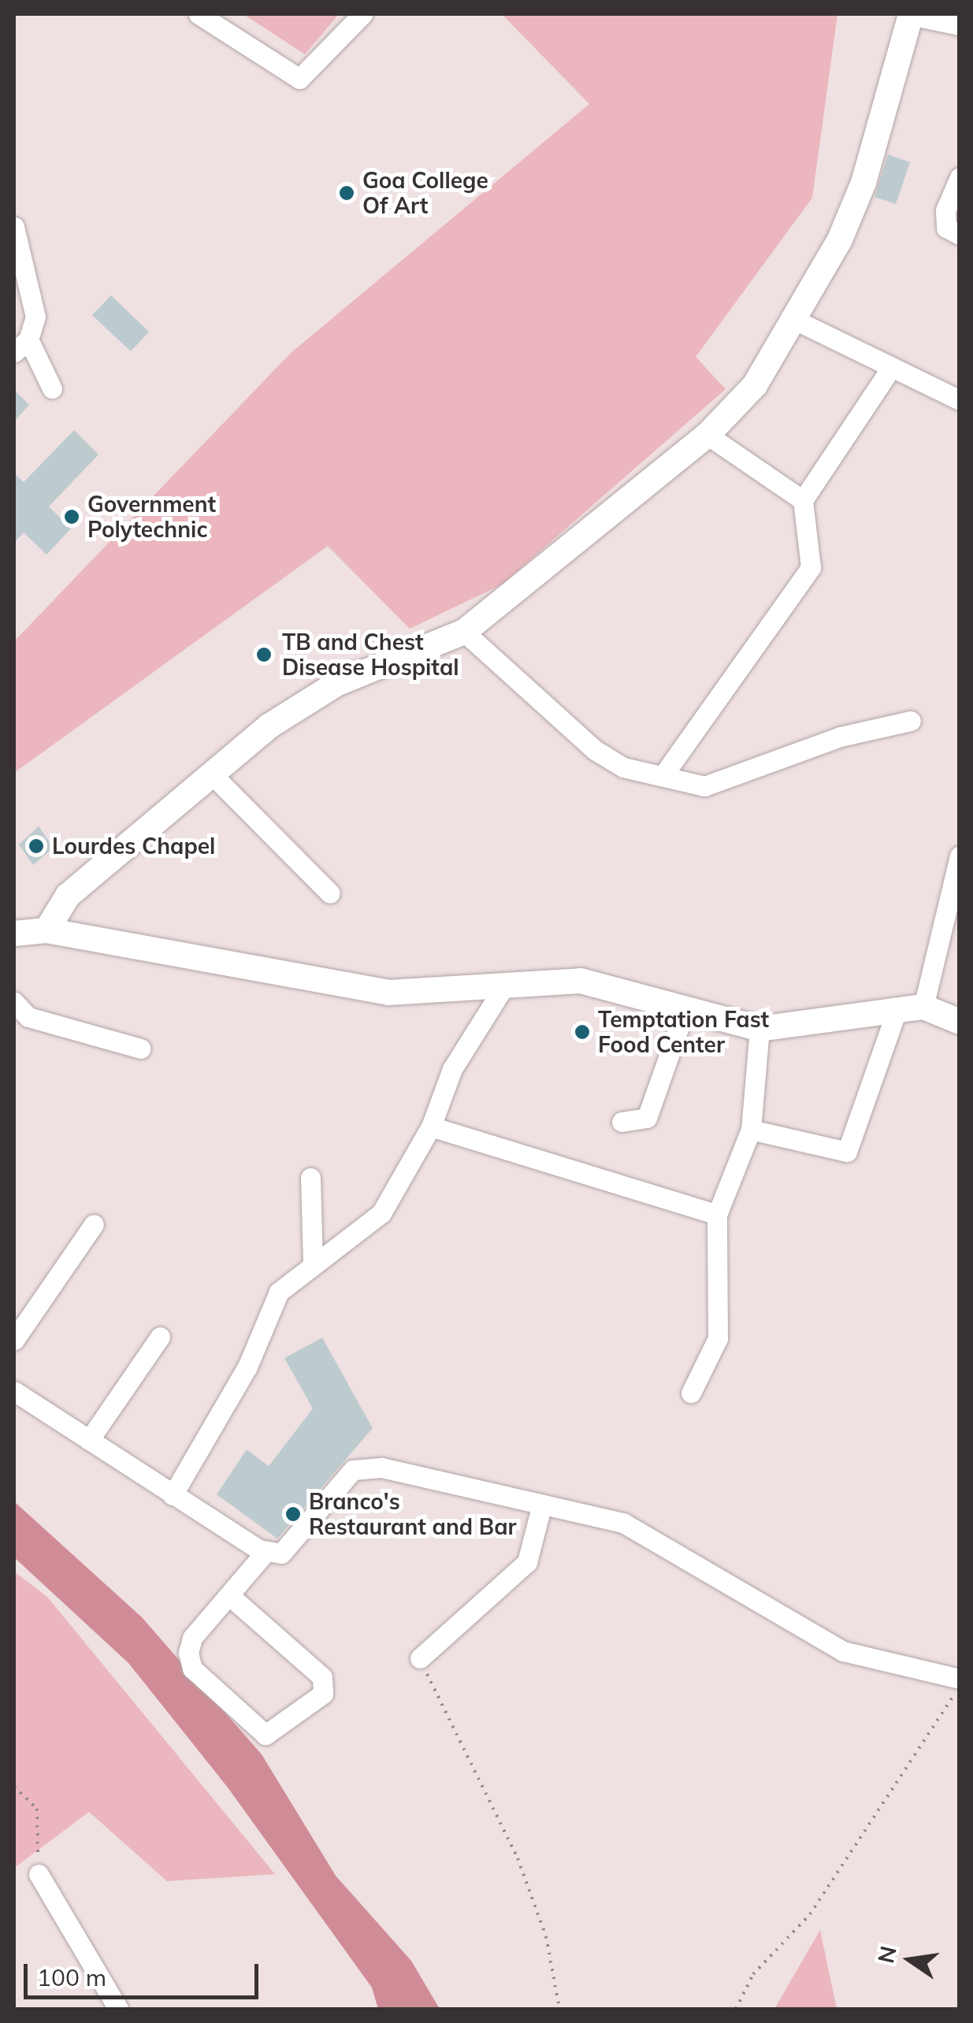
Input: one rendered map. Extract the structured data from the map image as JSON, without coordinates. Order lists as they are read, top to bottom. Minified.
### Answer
{"places":["Goa College Of Art","Government Polytechnic","TB and Chest Disease Hospital","Lourdes Chapel","Temptation Fast Food Center","Branco's Restaurant and Bar"],"scale_bar":"100 m","north":"left"}
